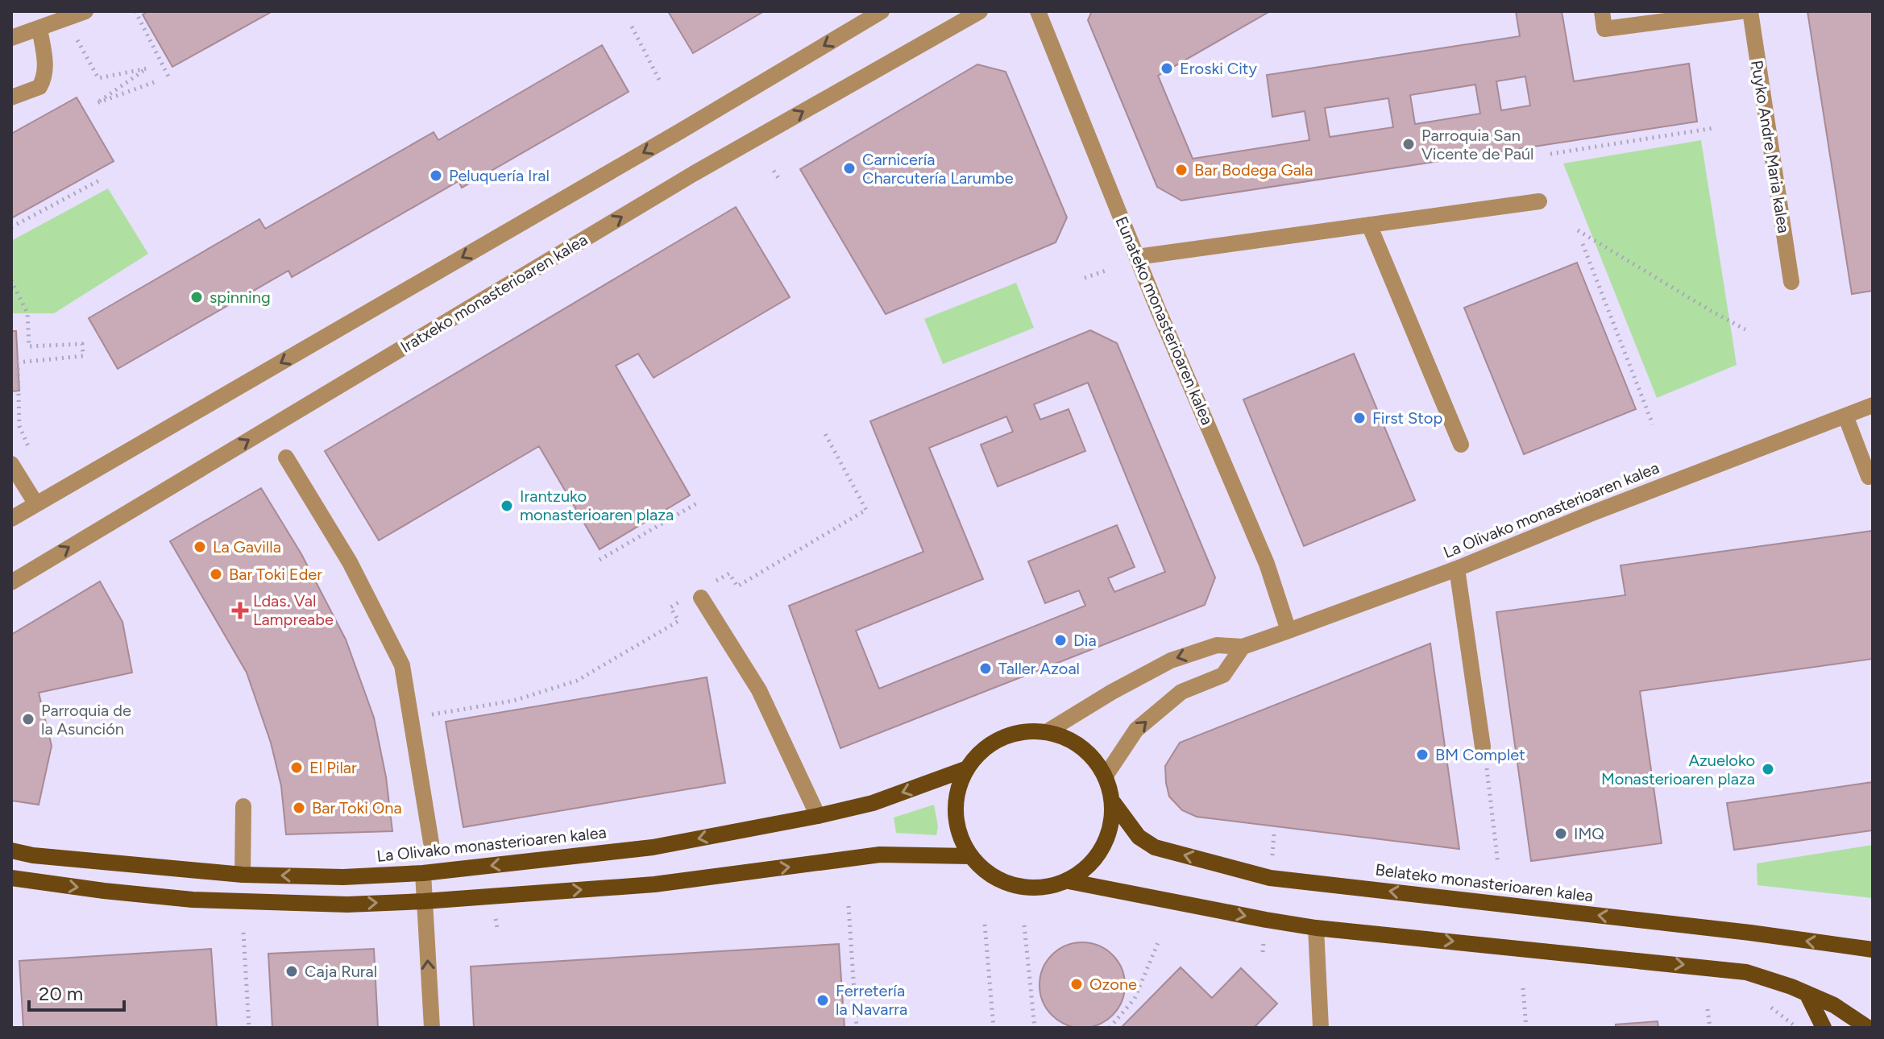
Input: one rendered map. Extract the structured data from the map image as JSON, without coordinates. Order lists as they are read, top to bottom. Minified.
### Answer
{"streets":{"main road":["La Olivako monasterioaren kalea","Belateko monasterioaren kalea"],"street":["Puyko Andre Maria kalea","Iratxeko monasterioaren kalea","Eunateko monasterioaren kalea"]},"crossings":[["Eunateko monasterioaren kalea","La Olivako monasterioaren kalea"],["La Olivako monasterioaren kalea","Belateko monasterioaren kalea"]],"one_way":["La Olivako monasterioaren kalea"],"places":{"other":["Eroski City","Parroquia San Vicente de Paúl","Carnicería Charcutería Larumbe","Bar Bodega Gala","Peluquería Iral","spinning","First Stop","Irantzuko monasterioaren plaza","La Gavilla","Bar Toki Eder","Dia","Taller Azoal","Parroquia de la Asunción","BM Complet","El Pilar","Azueloko Monasterioaren plaza","Bar Toki Ona","IMQ","Caja Rural","Ozone","Ferretería la Navarra"],"health":["Ldas. Val Lampreabe"]},"scale_bar":"20 m"}
